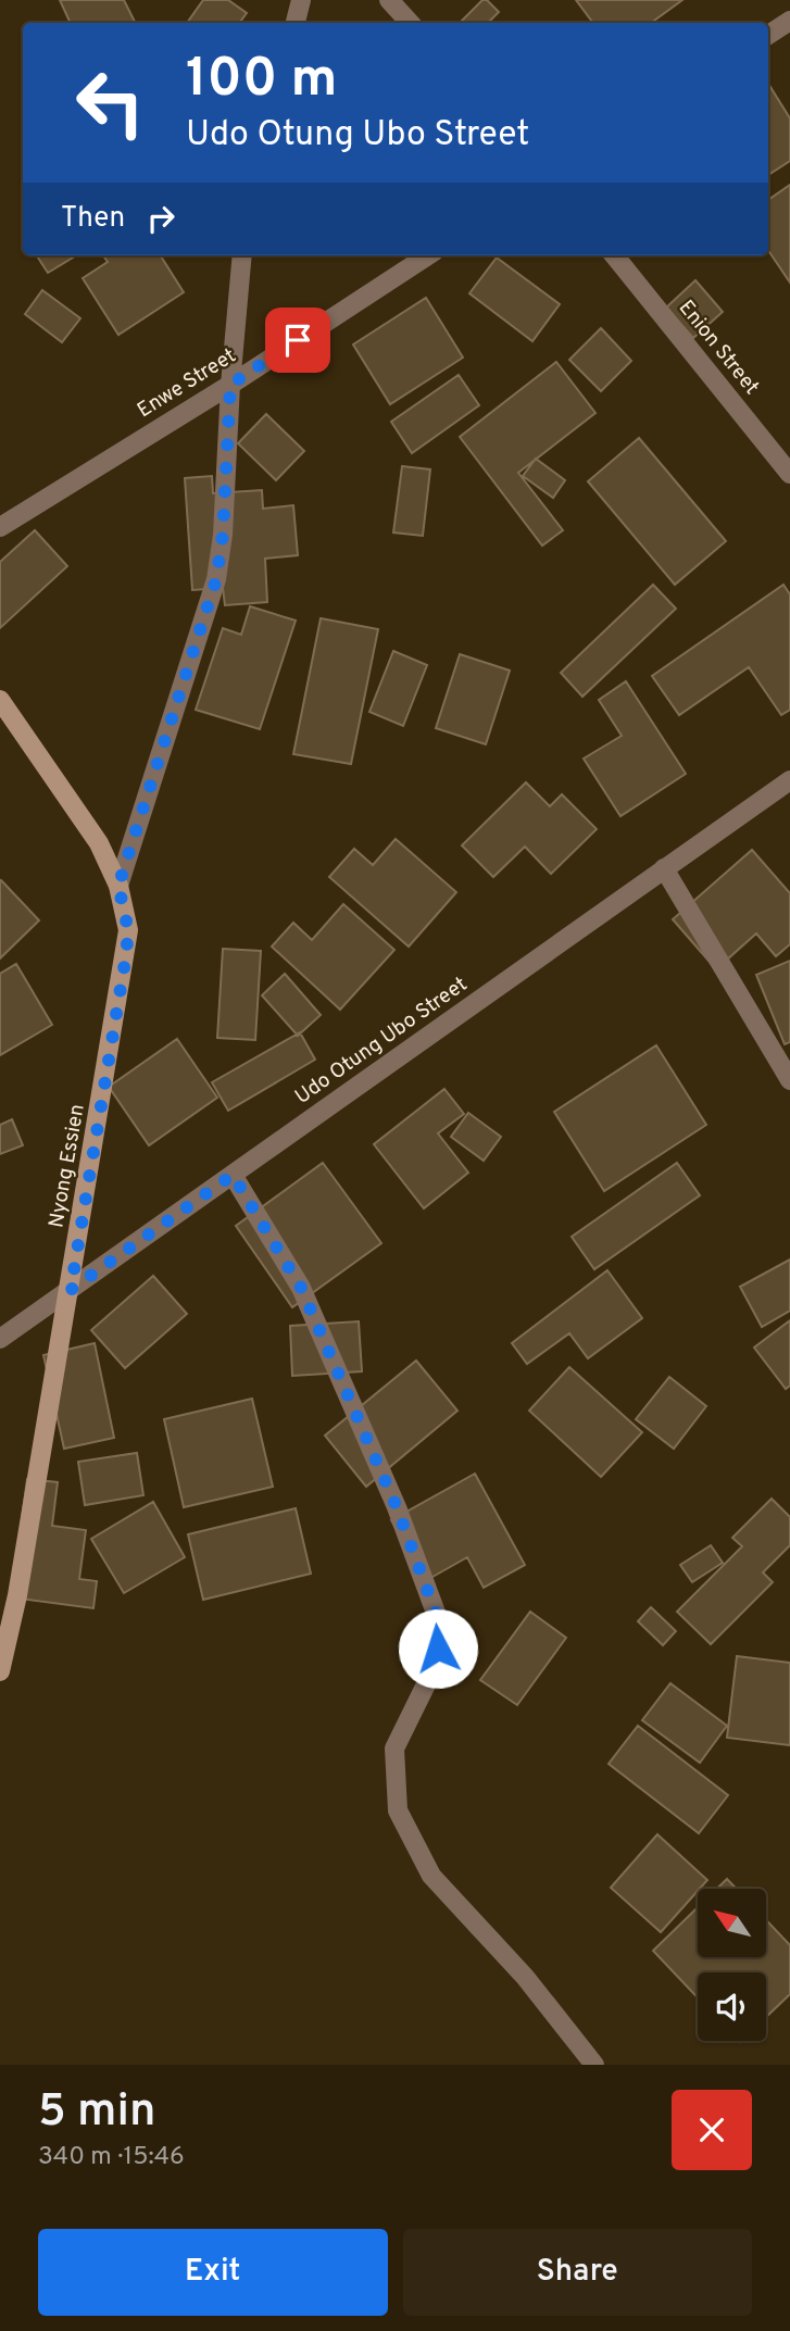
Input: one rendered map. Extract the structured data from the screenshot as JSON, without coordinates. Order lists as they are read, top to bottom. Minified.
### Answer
{"streets":{"street":["Enion Street","Enwe Street","Udo Otung Ubo Street","Nyong Essien"]},"crossings":[["Udo Otung Ubo Street","Nyong Essien"]],"north":"top left","page":{"turn":["100 m","Udo Otung Ubo Street"],"then":"Then","heading":["5 min","340 m · 15:46"],"buttons":["Exit","Share"]}}
